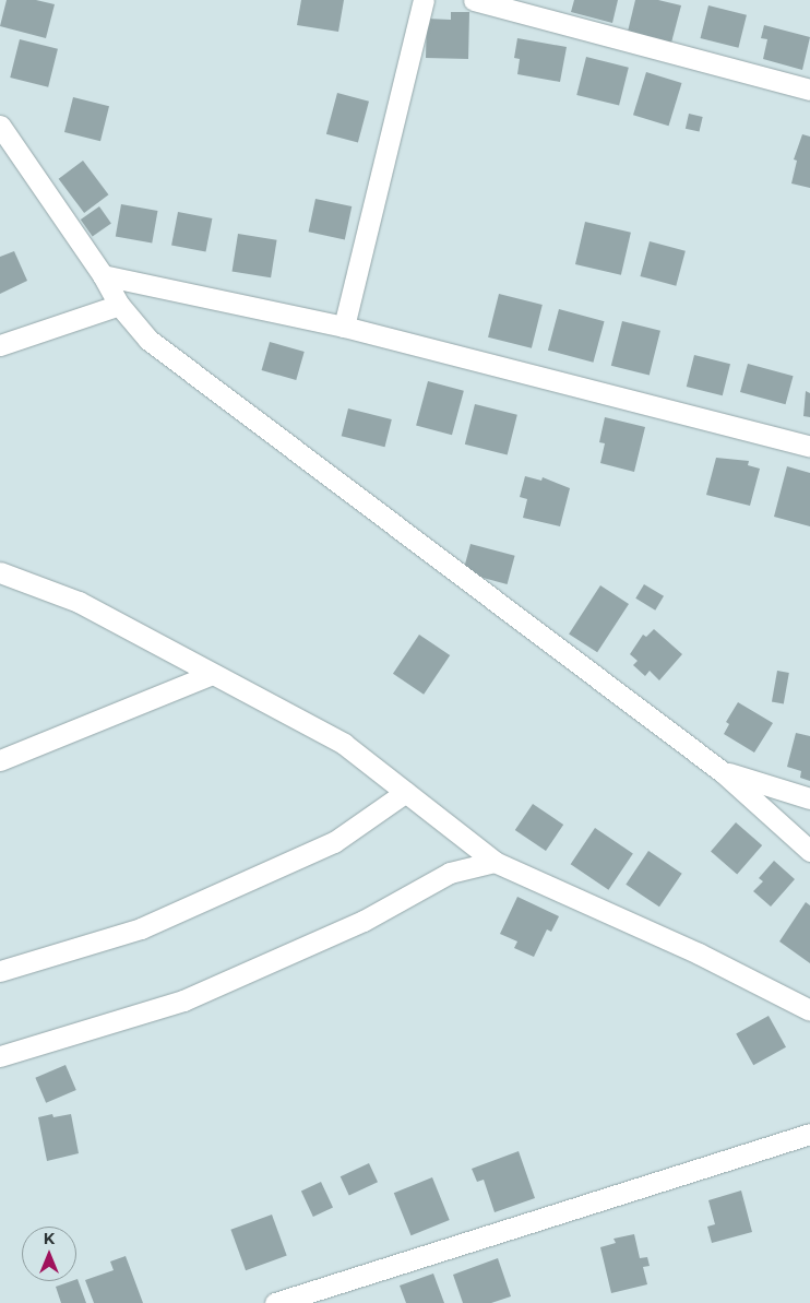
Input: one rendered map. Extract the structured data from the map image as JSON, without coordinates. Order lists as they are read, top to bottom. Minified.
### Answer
{"north":"top"}
